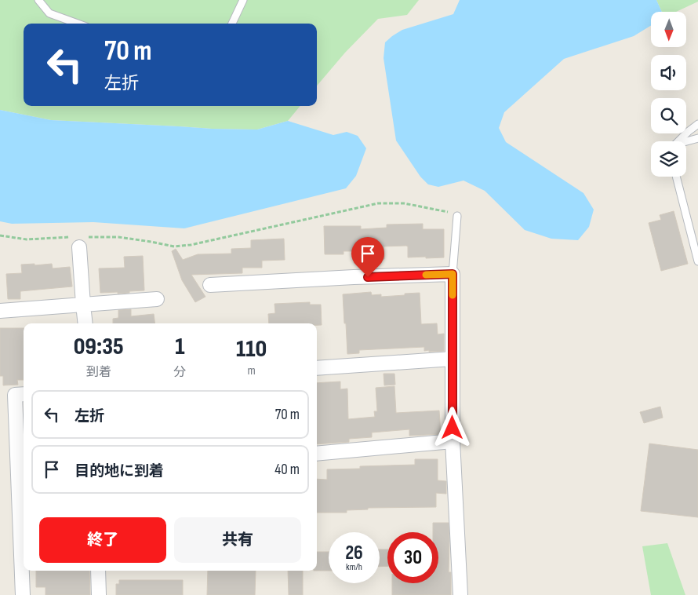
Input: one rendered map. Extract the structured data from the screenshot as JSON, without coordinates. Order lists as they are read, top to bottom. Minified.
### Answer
{"north":"bottom","page":{"turn":["70 m","左折"],"eta":["09:35","到着","1","分","110","m"],"list":[{"name":"左折","value":"70 m"},{"name":"目的地に到着","value":"40 m"}],"buttons":["終了","共有"],"speed":"26 km/h","limit":"30"}}
